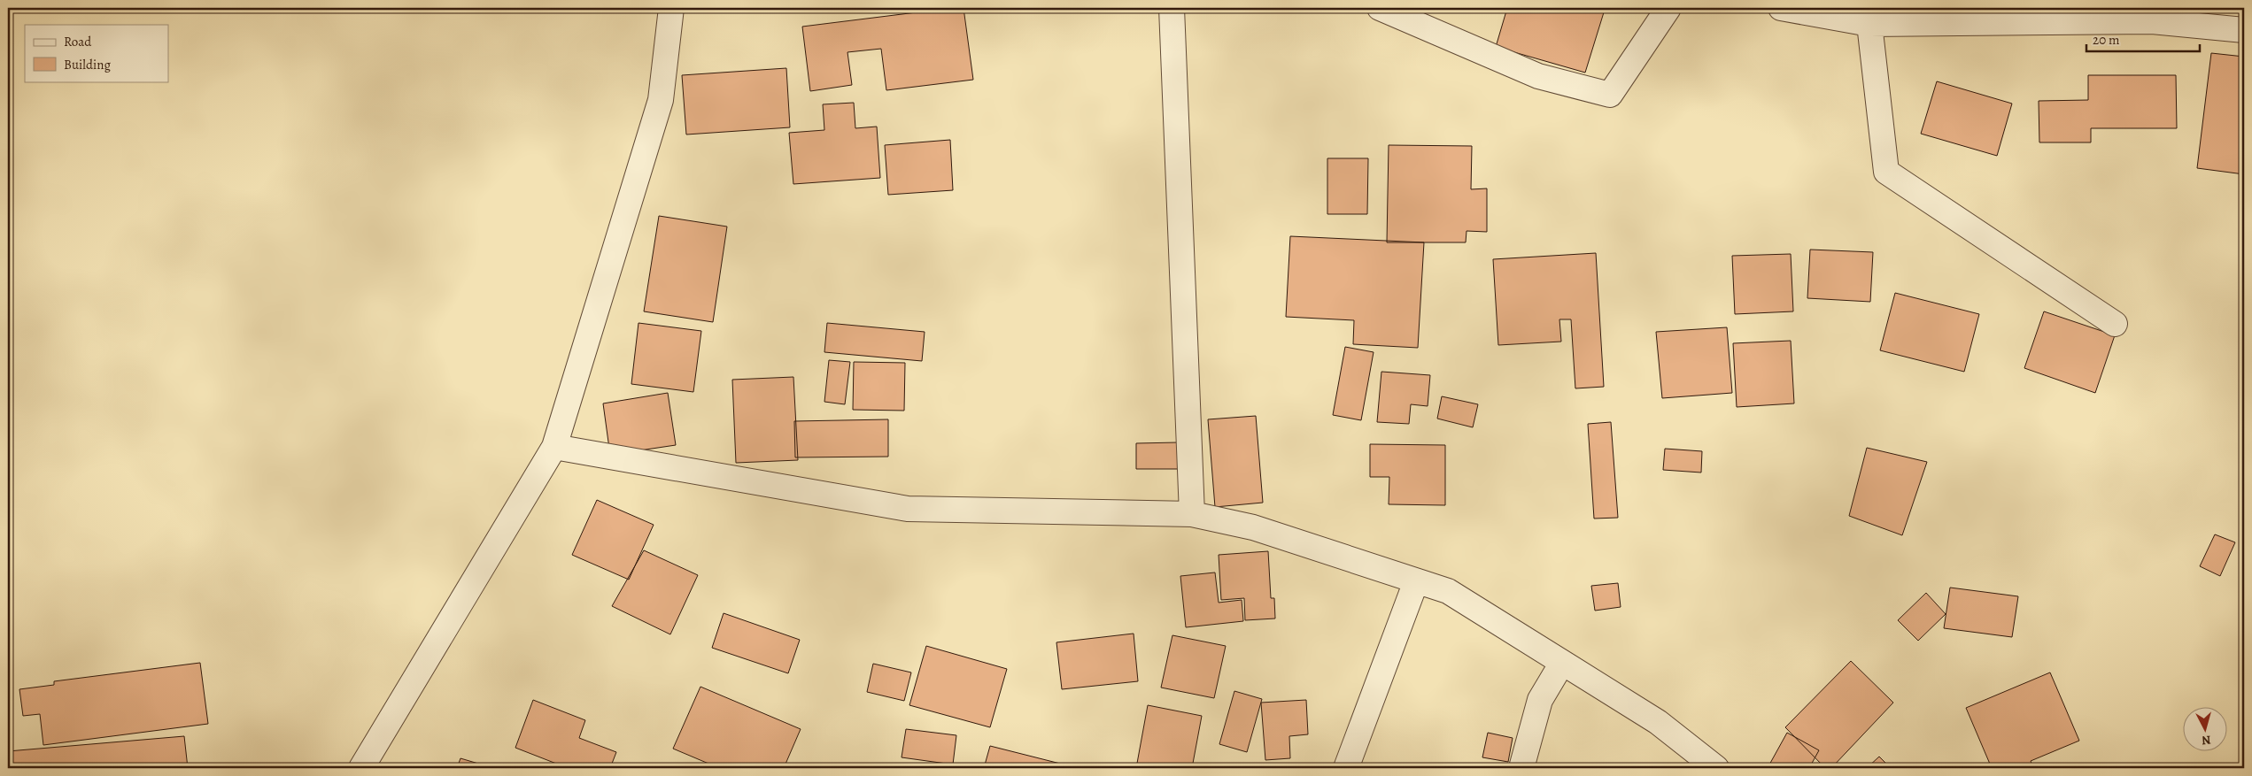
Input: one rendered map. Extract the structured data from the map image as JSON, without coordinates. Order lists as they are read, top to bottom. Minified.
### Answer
{"legend":["Road","Building"],"scale_bar":"20 m","north":"bottom"}
